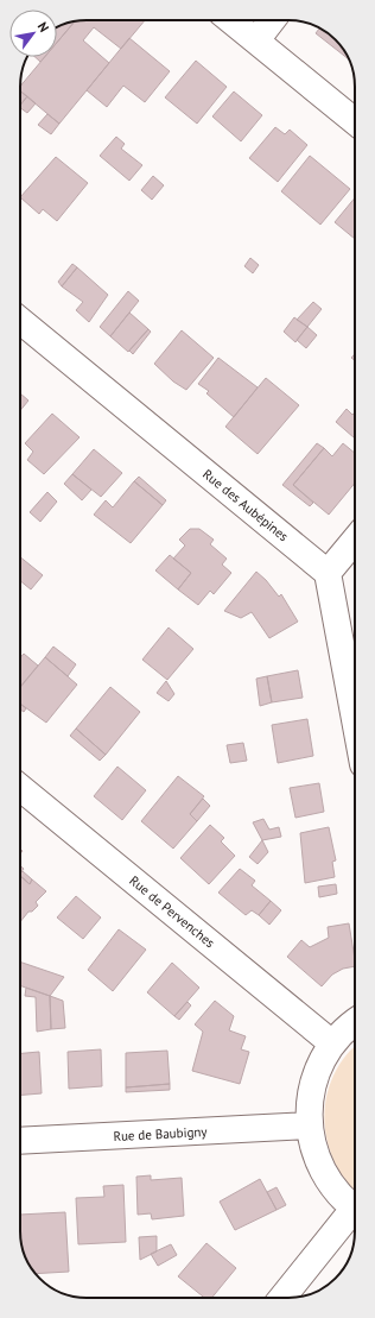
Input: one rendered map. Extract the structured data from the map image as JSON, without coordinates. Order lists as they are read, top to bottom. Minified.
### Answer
{"streets":{"street":["Rue des Aubépines","Rue de Pervenches","Rue de Baubigny"]},"north":"top right"}
